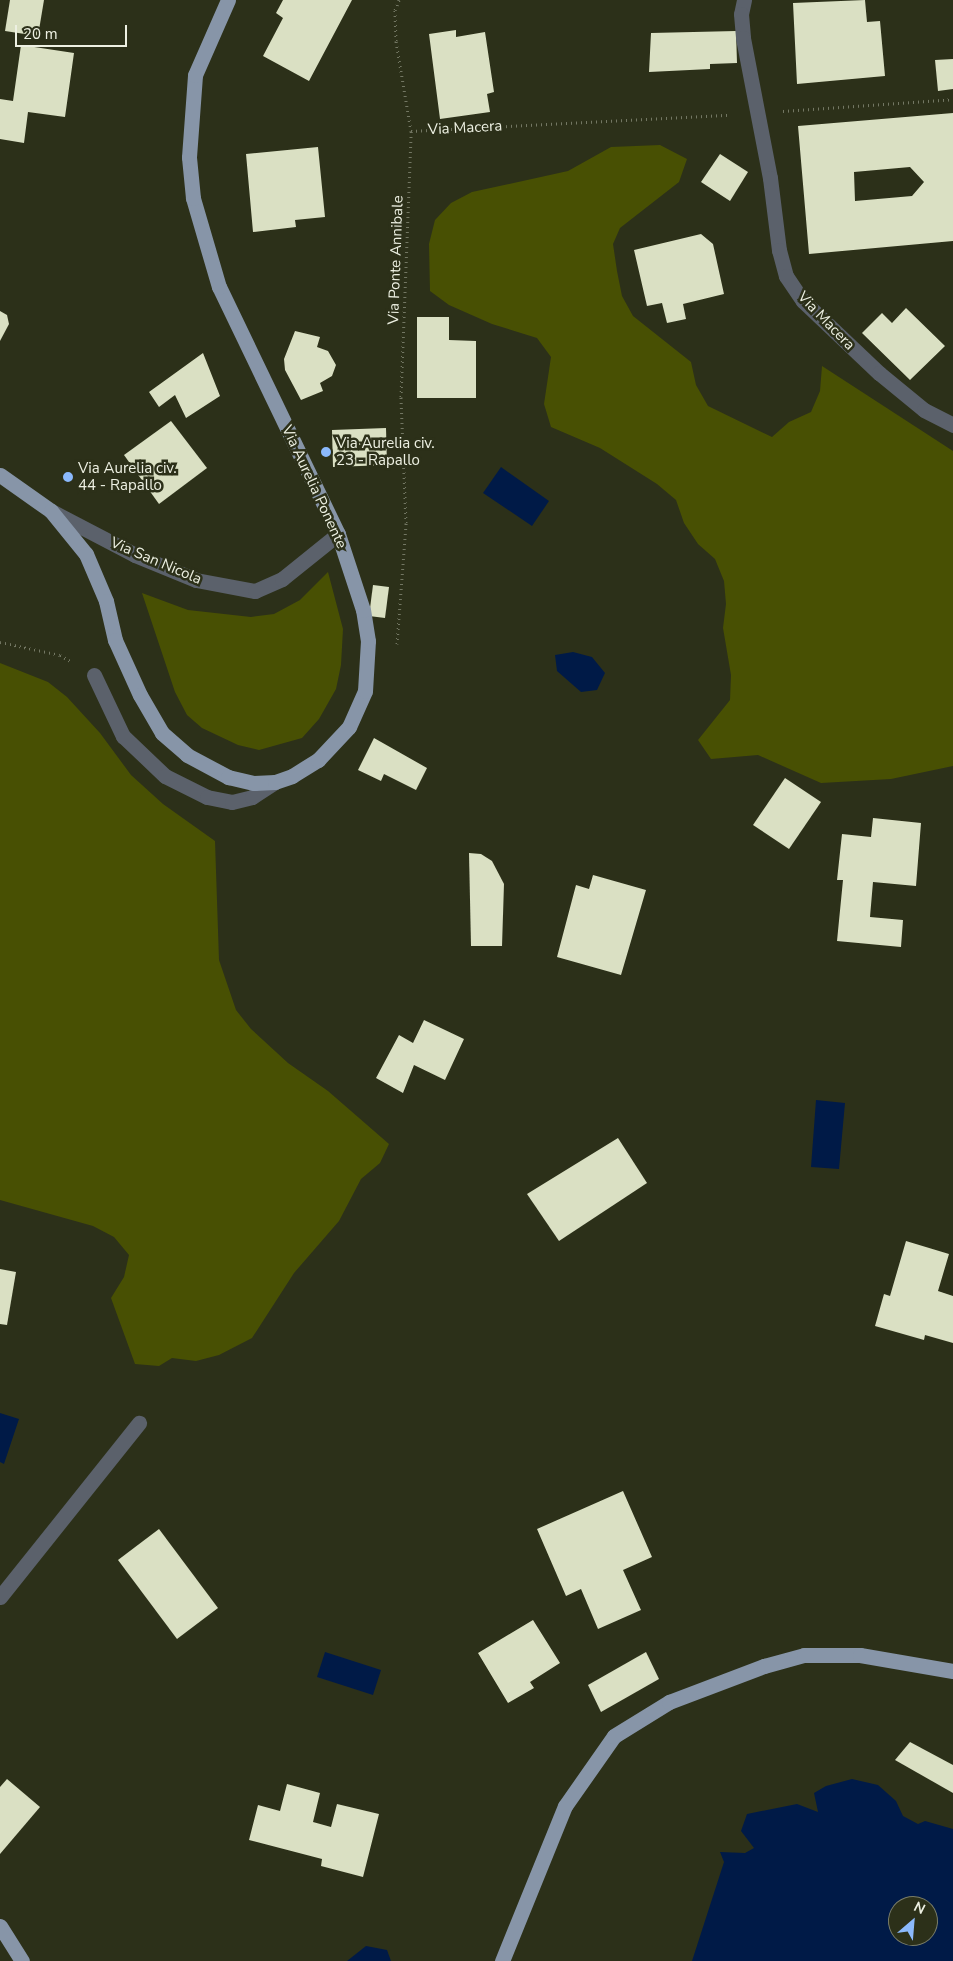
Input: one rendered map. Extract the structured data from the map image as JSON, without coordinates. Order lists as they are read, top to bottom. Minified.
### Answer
{"streets":{"main road":["Via Aurelia Ponente"],"street":["Via Macera","Via San Nicola"],"path":["Via Ponte Annibale"]},"crossings":[["Via Macera","Via Ponte Annibale"],["Via Aurelia Ponente","Via San Nicola"]],"places":["Via Aurelia civ. 23 - Rapallo","Via Aurelia civ. 44 - Rapallo"],"scale_bar":"20 m","north":"top right"}
